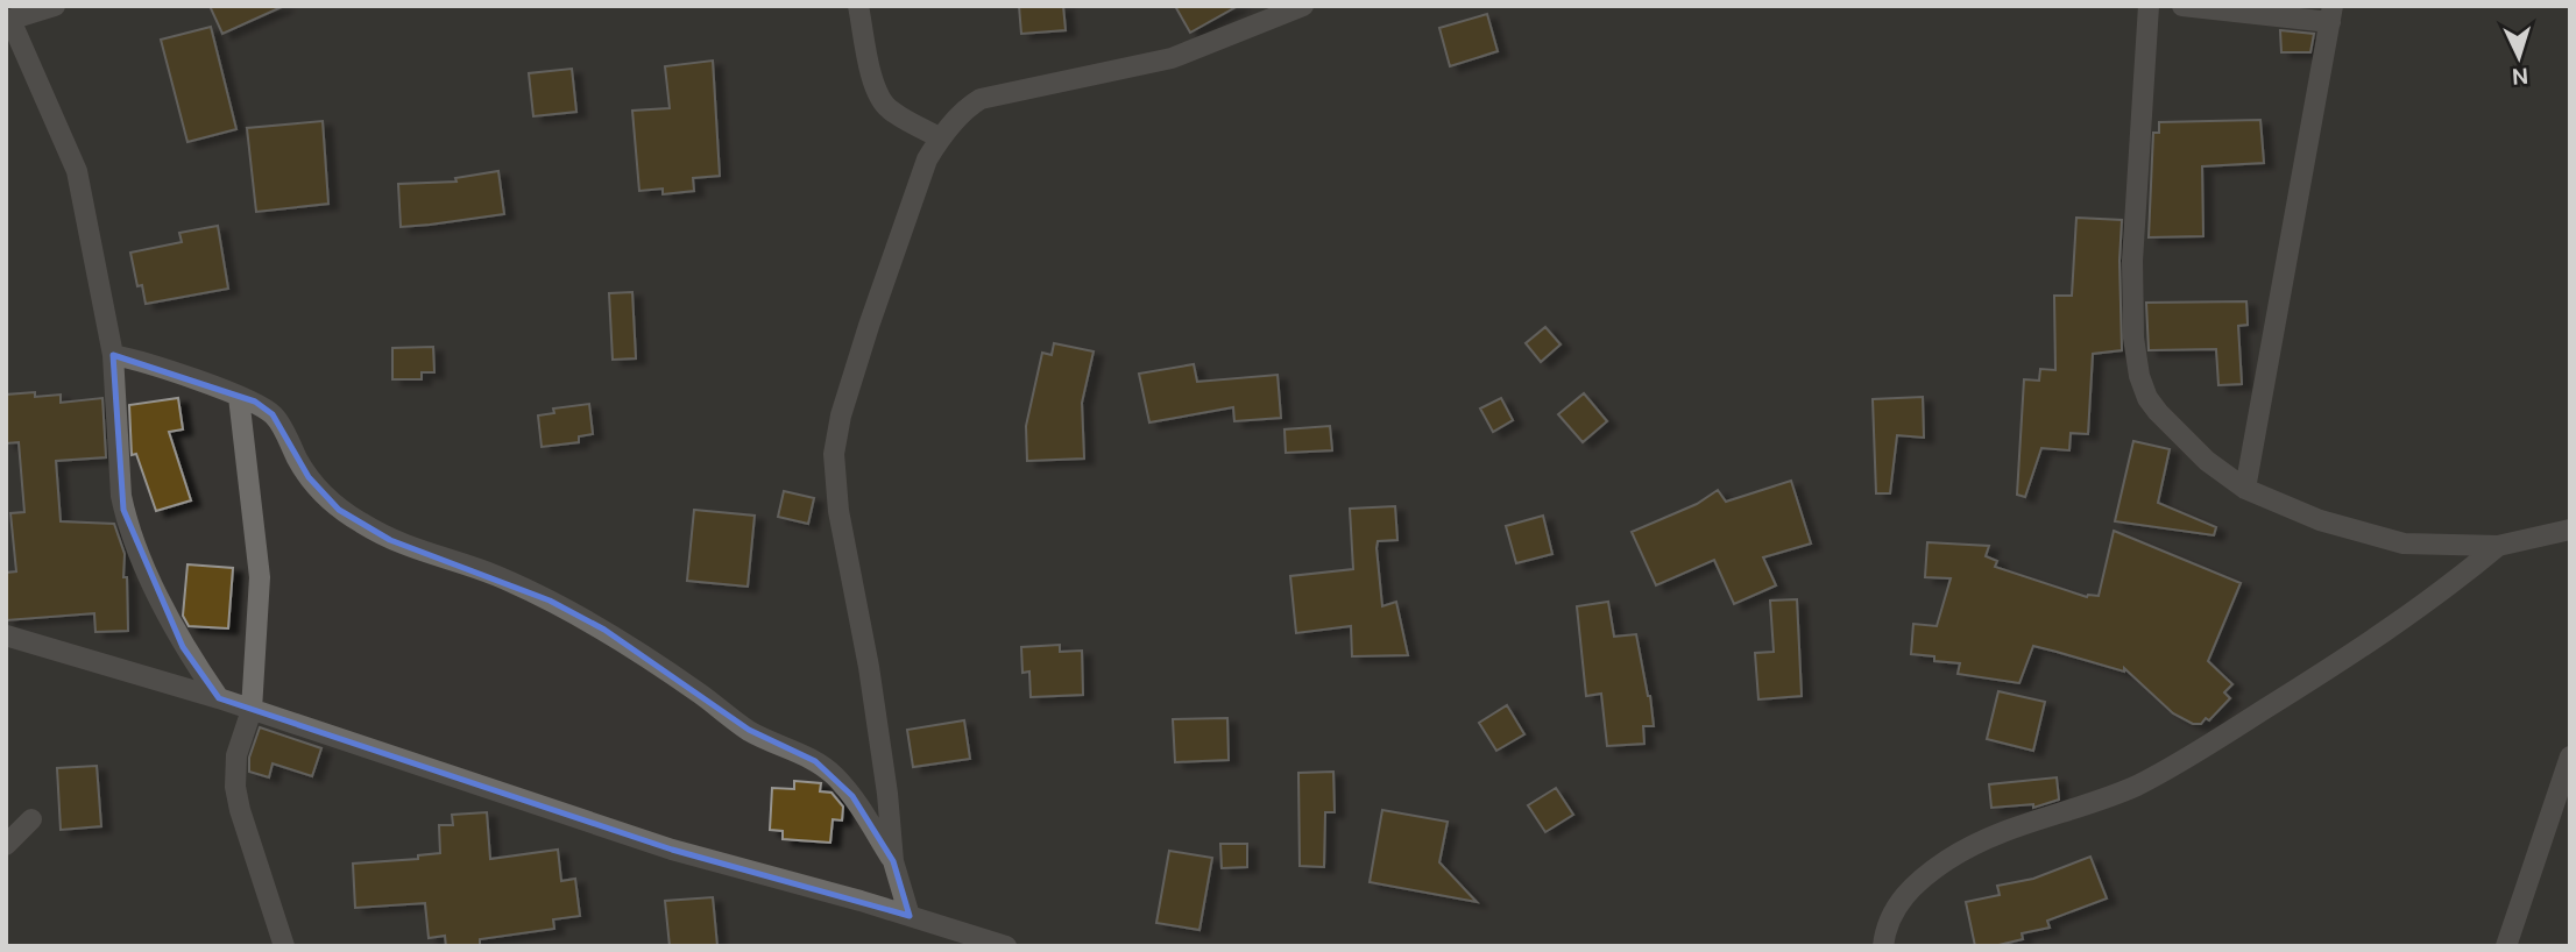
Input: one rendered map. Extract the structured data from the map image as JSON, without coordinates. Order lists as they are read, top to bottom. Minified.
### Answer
{"north":"bottom"}
